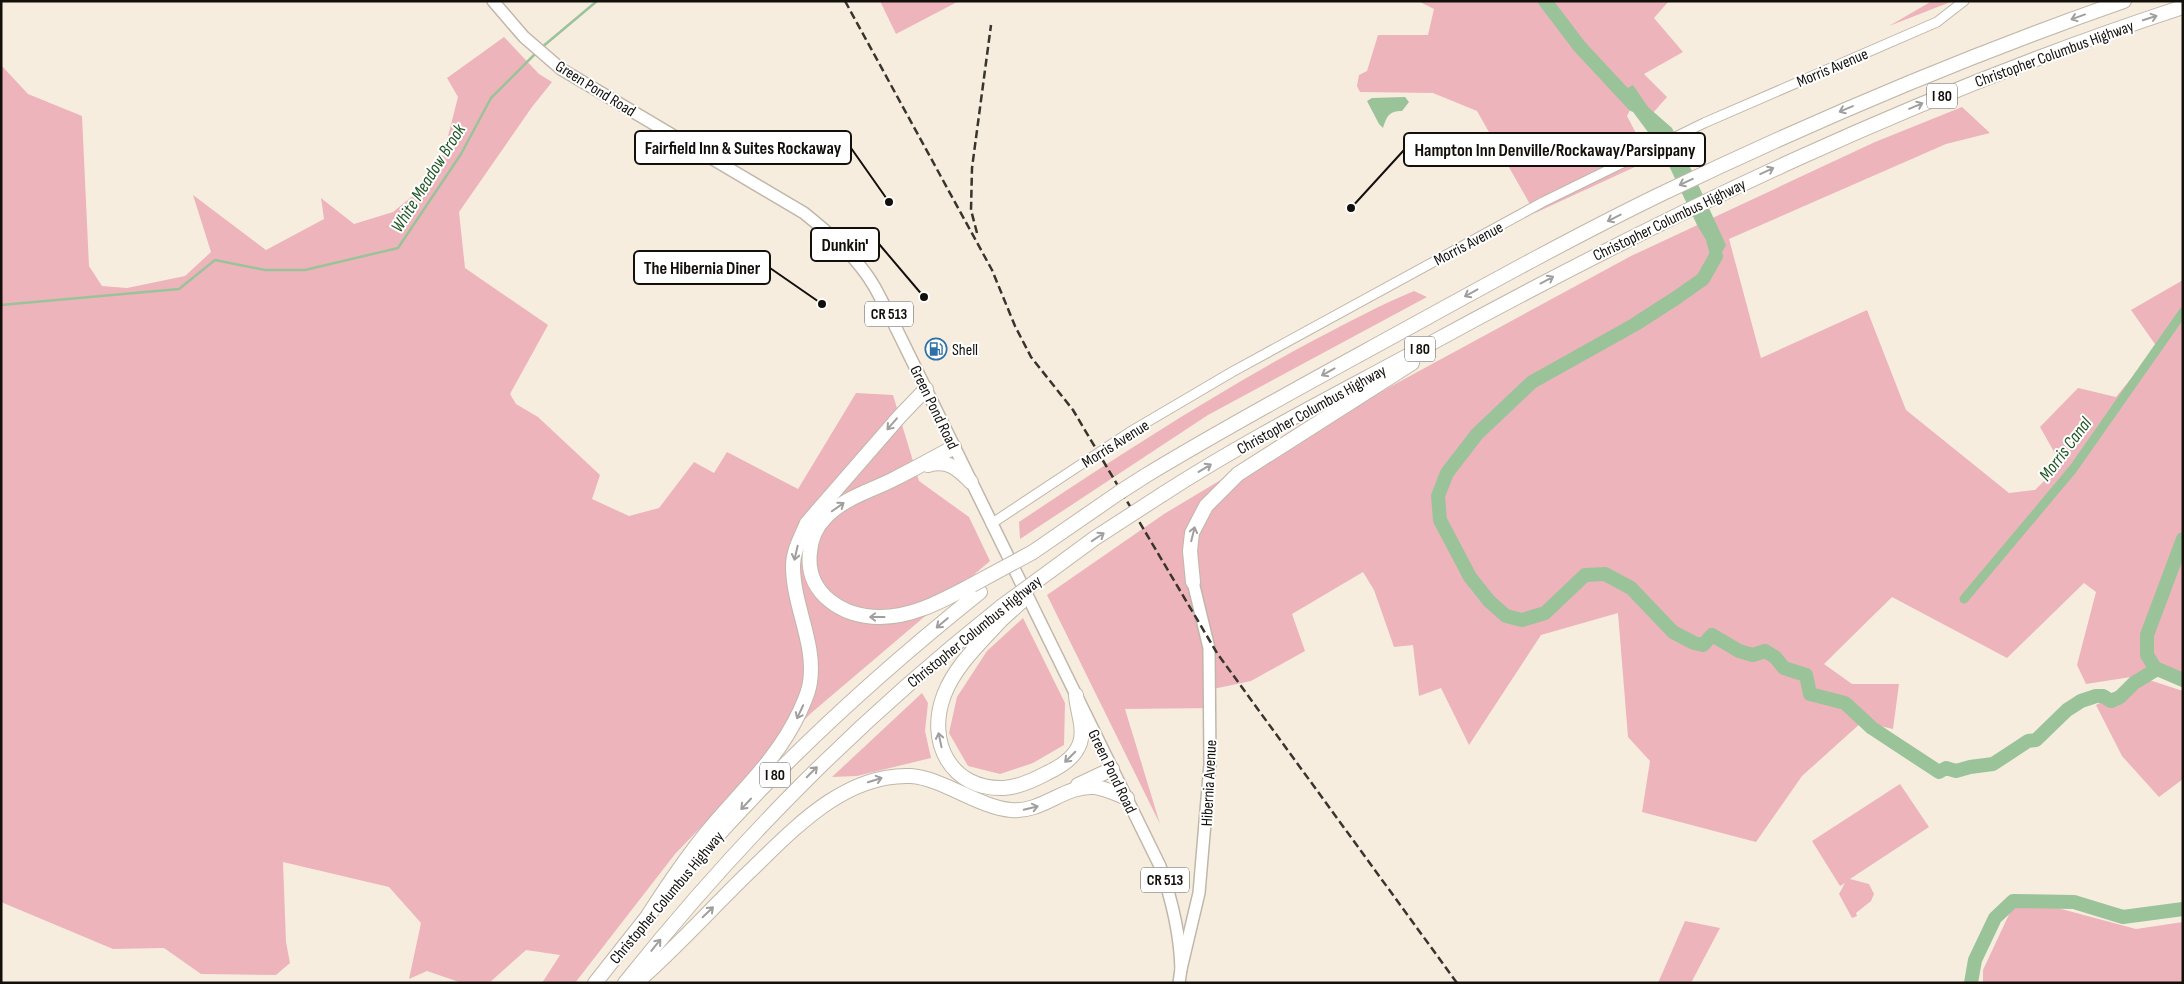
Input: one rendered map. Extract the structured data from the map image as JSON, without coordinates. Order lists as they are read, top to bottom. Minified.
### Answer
{"streets":{"highway":["Christopher Columbus Highway","I 80"],"main road":["Green Pond Road","CR 513","Hibernia Avenue"],"street":["Morris Avenue"]},"crossings":[["Morris Avenue","Green Pond Road"],["Green Pond Road","Hibernia Avenue"]],"water":["White Meadow Brook","Morris Canal"],"places":{"other":["Fairfield Inn & Suites Rockaway","Hampton Inn Denville/Rockaway/Parsippany","Dunkin'","The Hibernia Diner"],"fuel station":["Shell"]}}
